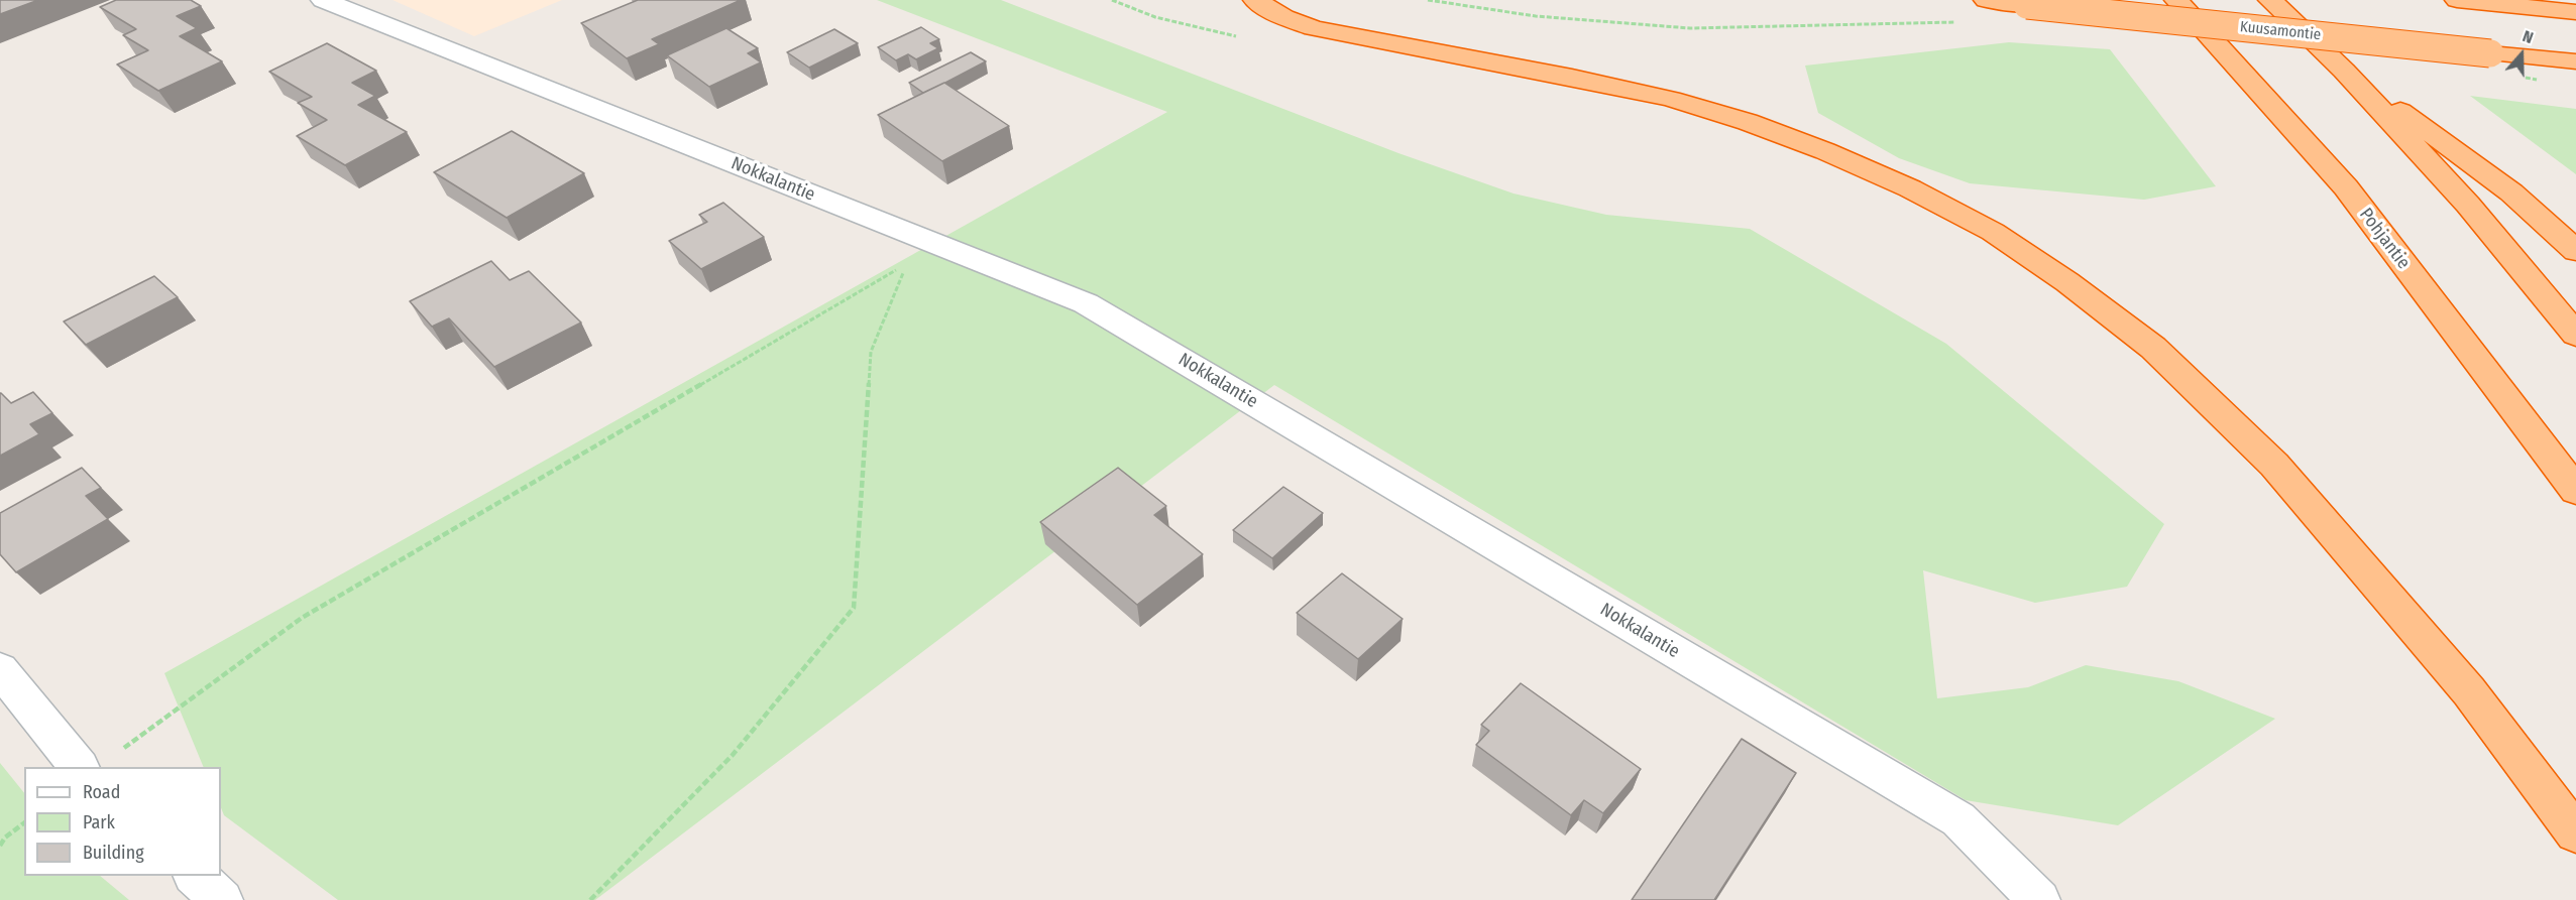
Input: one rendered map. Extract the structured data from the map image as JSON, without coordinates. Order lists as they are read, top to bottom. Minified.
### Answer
{"streets":{"highway":["Kuusamontie","Pohjantie"],"street":["Nokkalantie"]},"legend":["Road","Park","Building"],"north":"top"}
